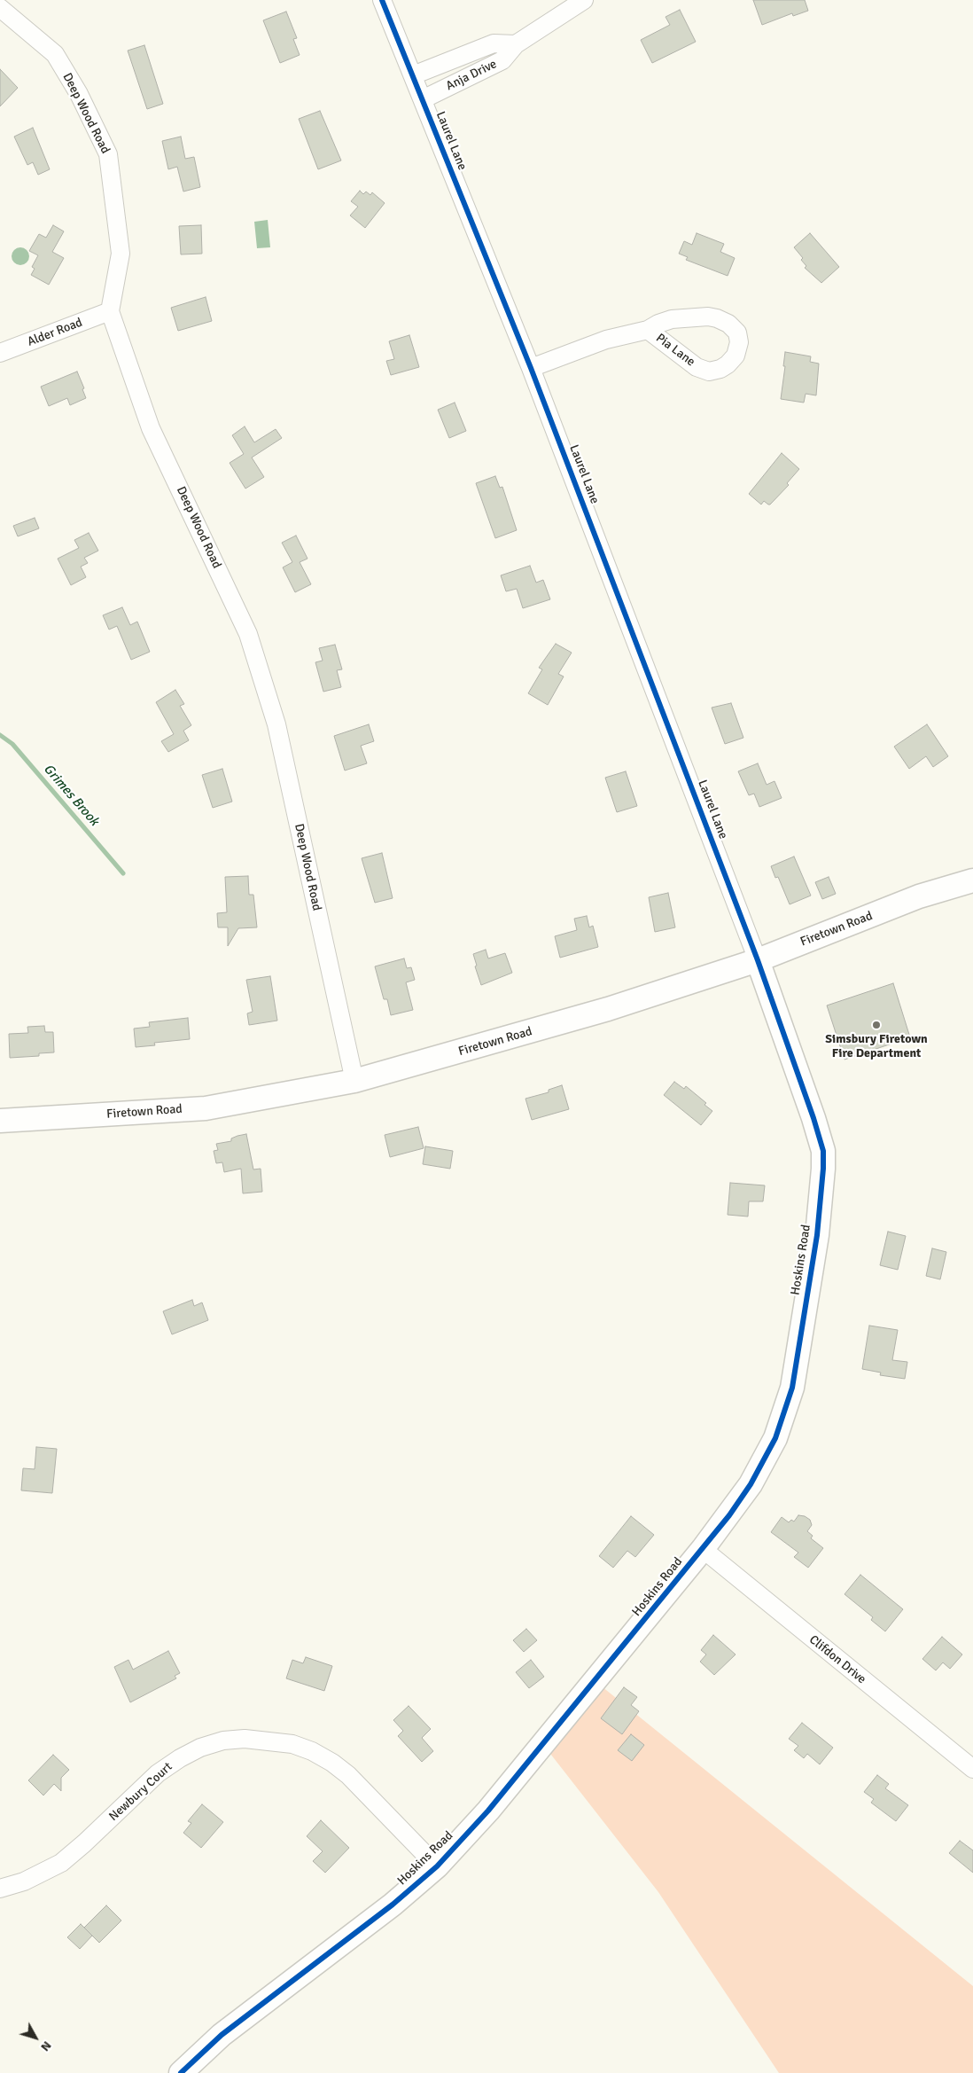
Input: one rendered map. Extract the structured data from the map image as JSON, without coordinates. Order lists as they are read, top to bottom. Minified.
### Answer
{"streets":{"street":["Anja Drive","Deep Wood Road","Laurel Lane","Alder Road","Pia Lane","Firetown Road","Hoskins Road","Clifdon Drive","Newbury Court"]},"crossings":[["Anja Drive","Laurel Lane"],["Deep Wood Road","Alder Road"],["Deep Wood Road","Firetown Road"],["Laurel Lane","Pia Lane"],["Laurel Lane","Firetown Road"],["Laurel Lane","Hoskins Road"],["Firetown Road","Hoskins Road"],["Hoskins Road","Clifdon Drive"],["Hoskins Road","Newbury Court"]],"water":["Grimes Brook"],"places":["Simsbury Firetown Fire Department"],"north":"bottom right"}
